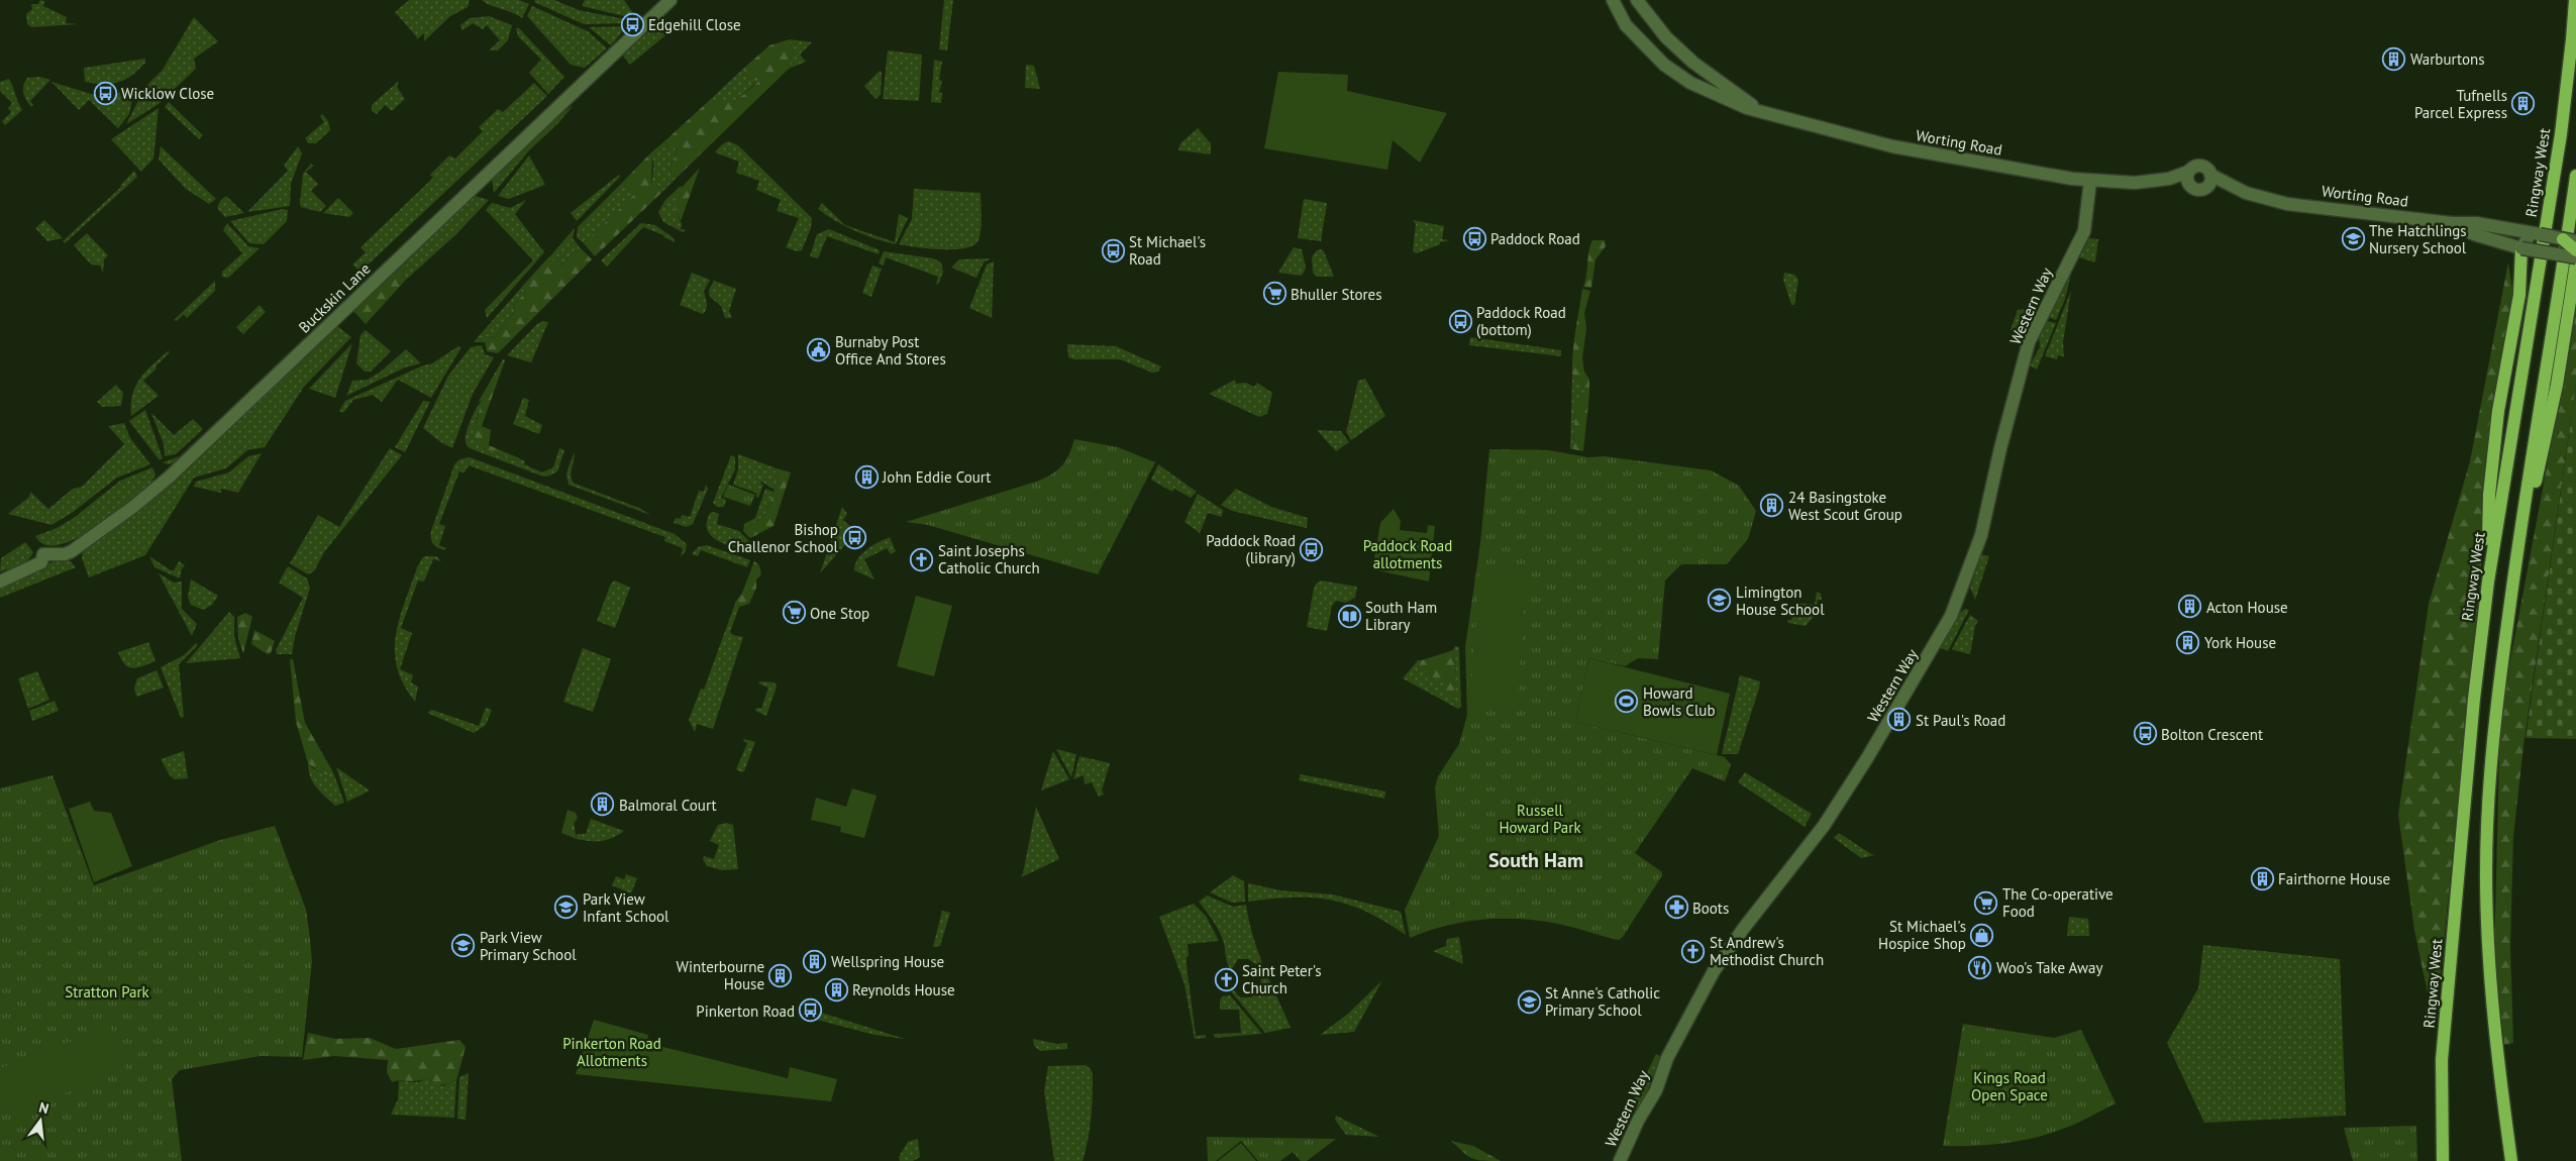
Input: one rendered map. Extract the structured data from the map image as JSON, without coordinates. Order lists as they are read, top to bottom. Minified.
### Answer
{"streets":{"main road":["Ringway West"],"street":["Worting Road","Buckskin Lane","Western Way"]},"crossings":[["Worting Road","Western Way"]],"districts":["South Ham"],"parks":["Paddock Road allotments","Russell Howard Park","Stratton Park","Pinkerton Road Allotments","Kings Road Open Space"],"places":{"bus stop":["Edgehill Close","Wicklow Close","Paddock Road","St Michael's Road","Paddock Road (bottom)","Bishop Challenor School","Paddock Road (library)","Bolton Crescent","Pinkerton Road"],"building":["Warburtons","Tufnells Parcel Express","John Eddie Court","24 Basingstoke West Scout Group","Acton House","York House","St Paul's Road","Balmoral Court","Fairthorne House","Wellspring House","Winterbourne House","Reynolds House"],"school or university":["The Hatchlings Nursery School","Limington House School","Park View Infant School","Park View Primary School","St Anne's Catholic Primary School"],"supermarket":["Bhuller Stores","One Stop","The Co-operative Food"],"public building":["Burnaby Post Office And Stores"],"church":["Saint Josephs Catholic Church","St Andrew's Methodist Church","Saint Peter's Church"],"library":["South Ham Library"],"sports":["Howard Bowls Club"],"pharmacy":["Boots"],"shop":["St Michael's Hospice Shop"],"restaurant":["Woo's Take Away"]},"north":"top"}
